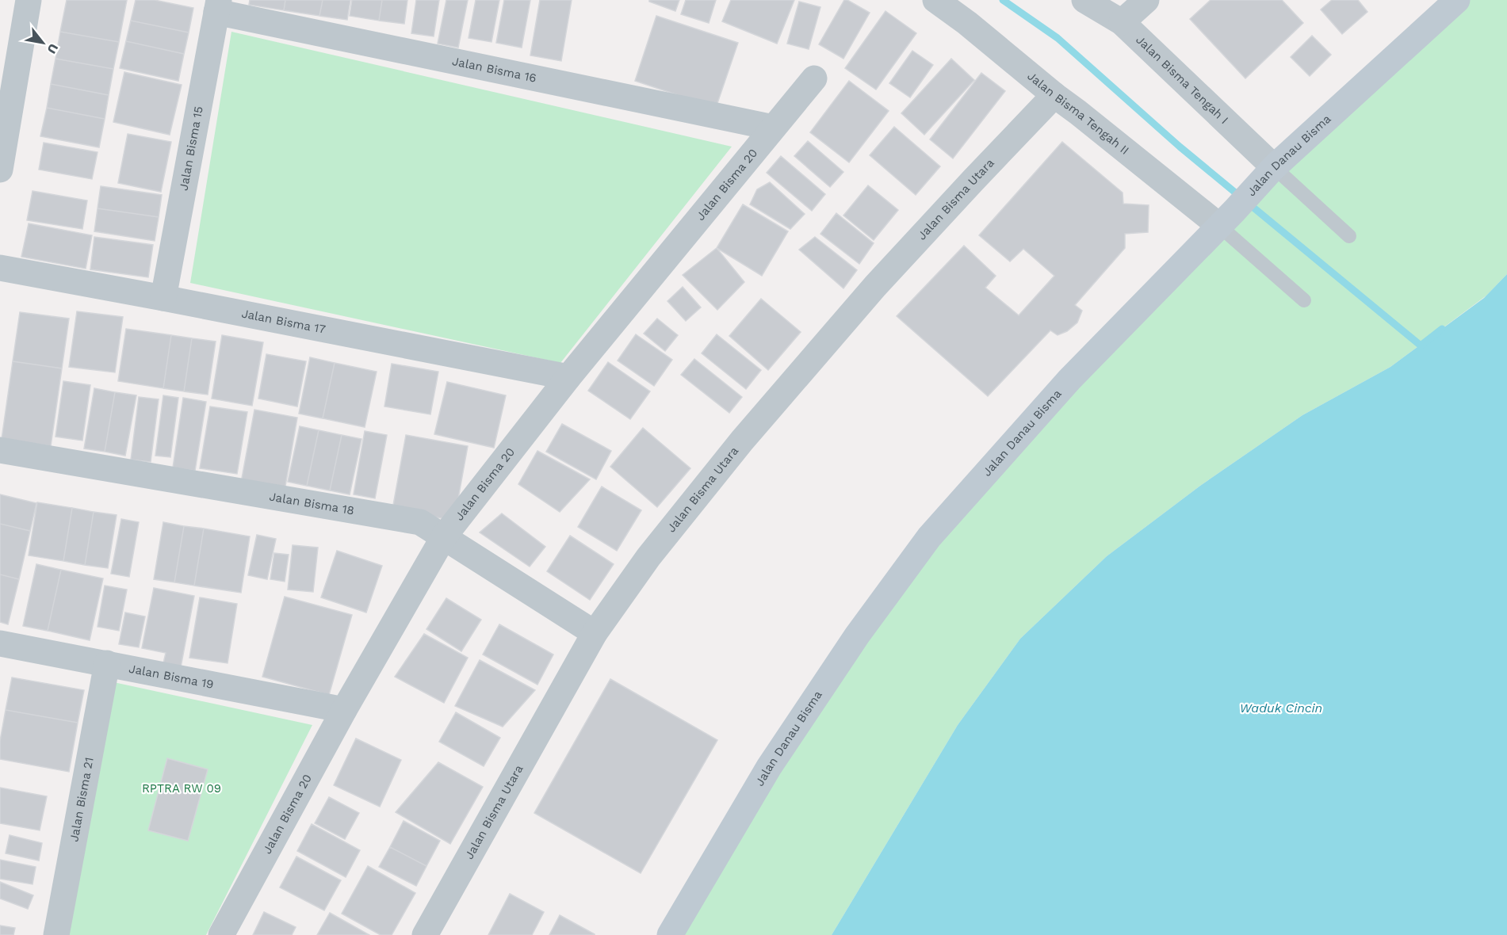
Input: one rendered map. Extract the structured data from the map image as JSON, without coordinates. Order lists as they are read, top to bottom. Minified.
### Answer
{"streets":{"street":["Jalan Bisma 16","Jalan Bisma Tengah I","Jalan Bisma Tengah II","Jalan Bisma 15","Jalan Danau Bisma","Jalan Bisma 20","Jalan Bisma Utara","Jalan Bisma 17","Jalan Bisma 18","Jalan Bisma 19","Jalan Bisma 21"]},"crossings":[["Jalan Bisma 16","Jalan Bisma 15"],["Jalan Bisma 16","Jalan Bisma 20"],["Jalan Bisma Tengah I","Jalan Danau Bisma"],["Jalan Bisma Tengah II","Jalan Danau Bisma"],["Jalan Bisma Tengah II","Jalan Bisma Utara"],["Jalan Bisma 15","Jalan Bisma 17"],["Jalan Bisma 20","Jalan Bisma 17"],["Jalan Bisma 20","Jalan Bisma 18"],["Jalan Bisma 20","Jalan Bisma 19"],["Jalan Bisma Utara","Jalan Bisma 18"],["Jalan Bisma 19","Jalan Bisma 21"]],"water":["Waduk Cincin"],"parks":["RPTRA RW 09"],"north":"bottom right"}
